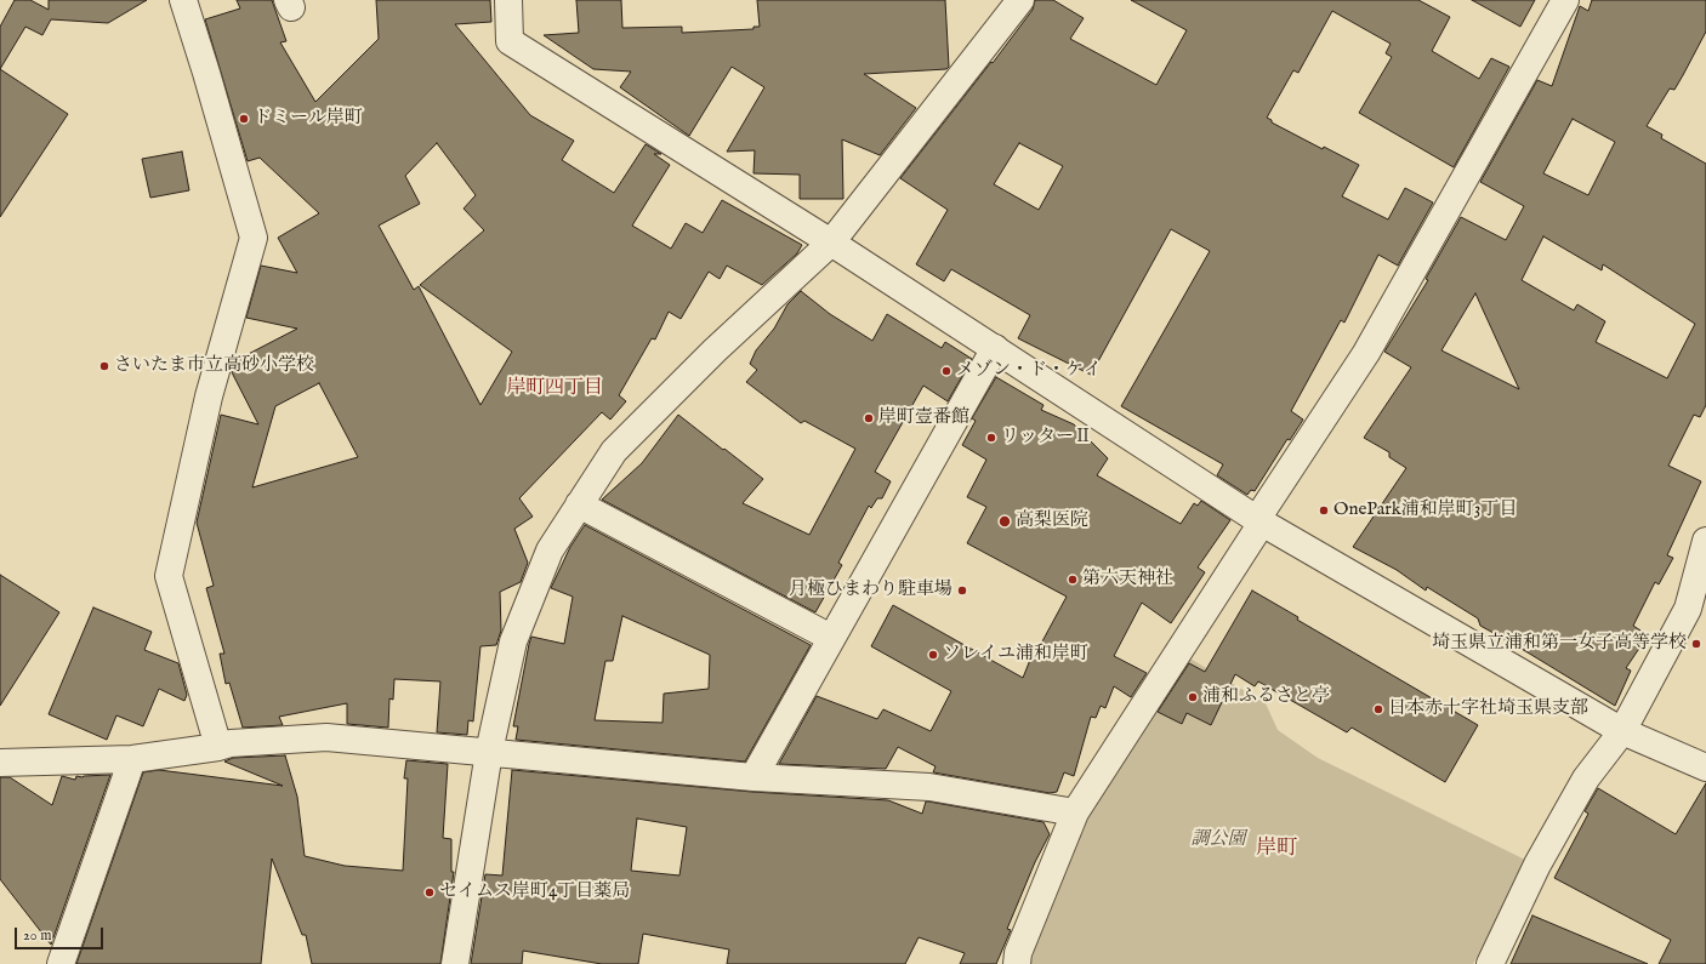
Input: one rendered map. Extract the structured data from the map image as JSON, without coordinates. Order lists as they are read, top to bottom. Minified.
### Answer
{"districts":["岸町四丁目","岸町"],"parks":["調公園"],"places":["ドミール岸町","さいたま市立高砂小学校","メゾン・ド・ケイ","岸町壹番館","リッターⅡ","OnePark浦和岸町3丁目","高梨医院","第六天神社","月極ひまわり駐車場","埼玉県立浦和第一女子高等学校","ソレイユ浦和岸町","浦和ふるさと亭","日本赤十字社埼玉県支部","セイムス岸町4丁目薬局"],"scale_bar":"20 m"}
